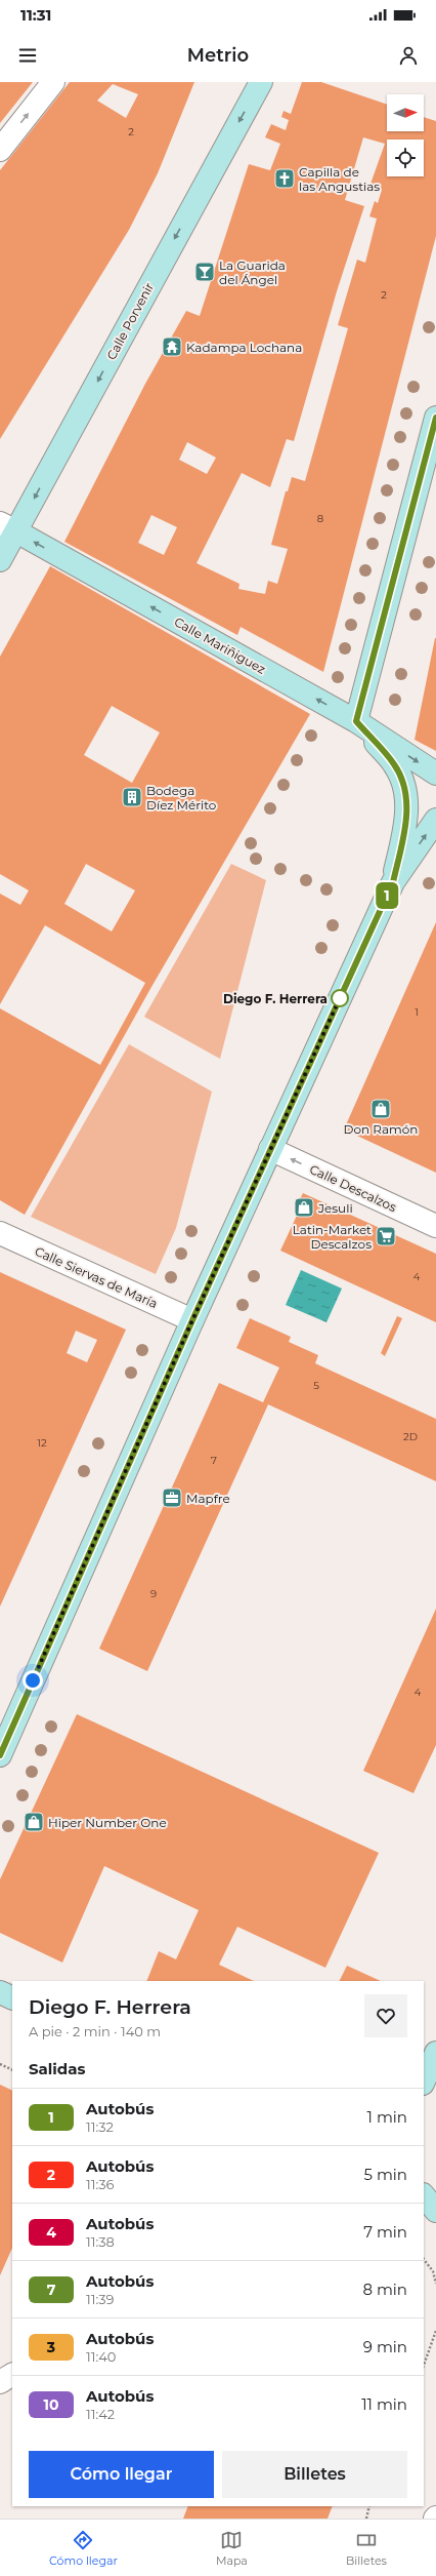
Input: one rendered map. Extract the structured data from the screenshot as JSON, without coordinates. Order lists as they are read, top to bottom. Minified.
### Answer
{"streets":{"street":["Calle Porvenir","Calle Mariñiguez","Calle Descalzos","Calle Siervas de María"]},"crossings":[["Calle Porvenir","Calle Mariñiguez"]],"one_way":["Calle Porvenir","Calle Descalzos"],"places":{"church":["Capilla de las Angustias"],"bar":["La Guarida del Ángel"],"temple":["Kadampa Lochana"],"building":["Bodega Díez Mérito"],"other":["Diego F. Herrera"],"shop":["Don Ramón","Jesuli","Hiper Number One"],"supermarket":["Latin-Market Descalzos"],"office":["Mapfre"]},"lines":["bus line 1"],"house_numbers":["2","2","8","1","4","5","2D","12","7","9","4"],"north":"right","page":{"status":"11:31","header":"Metrio","on_map":"1","heading":[["Diego F. Herrera","A pie · 2 min · 140 m"],"Salidas"],"list":[{"mark":"1","name":"Autobús","note":"11:32","value":"1 min"},{"mark":"2","name":"Autobús","note":"11:36","value":"5 min"},{"mark":"4","name":"Autobús","note":"11:38","value":"7 min"},{"mark":"7","name":"Autobús","note":"11:39","value":"8 min"},{"mark":"3","name":"Autobús","note":"11:40","value":"9 min"},{"mark":"10","name":"Autobús","note":"11:42","value":"11 min"}],"buttons":["Cómo llegar","Billetes"],"tabs":["Cómo llegar","Mapa","Billetes"]}}
